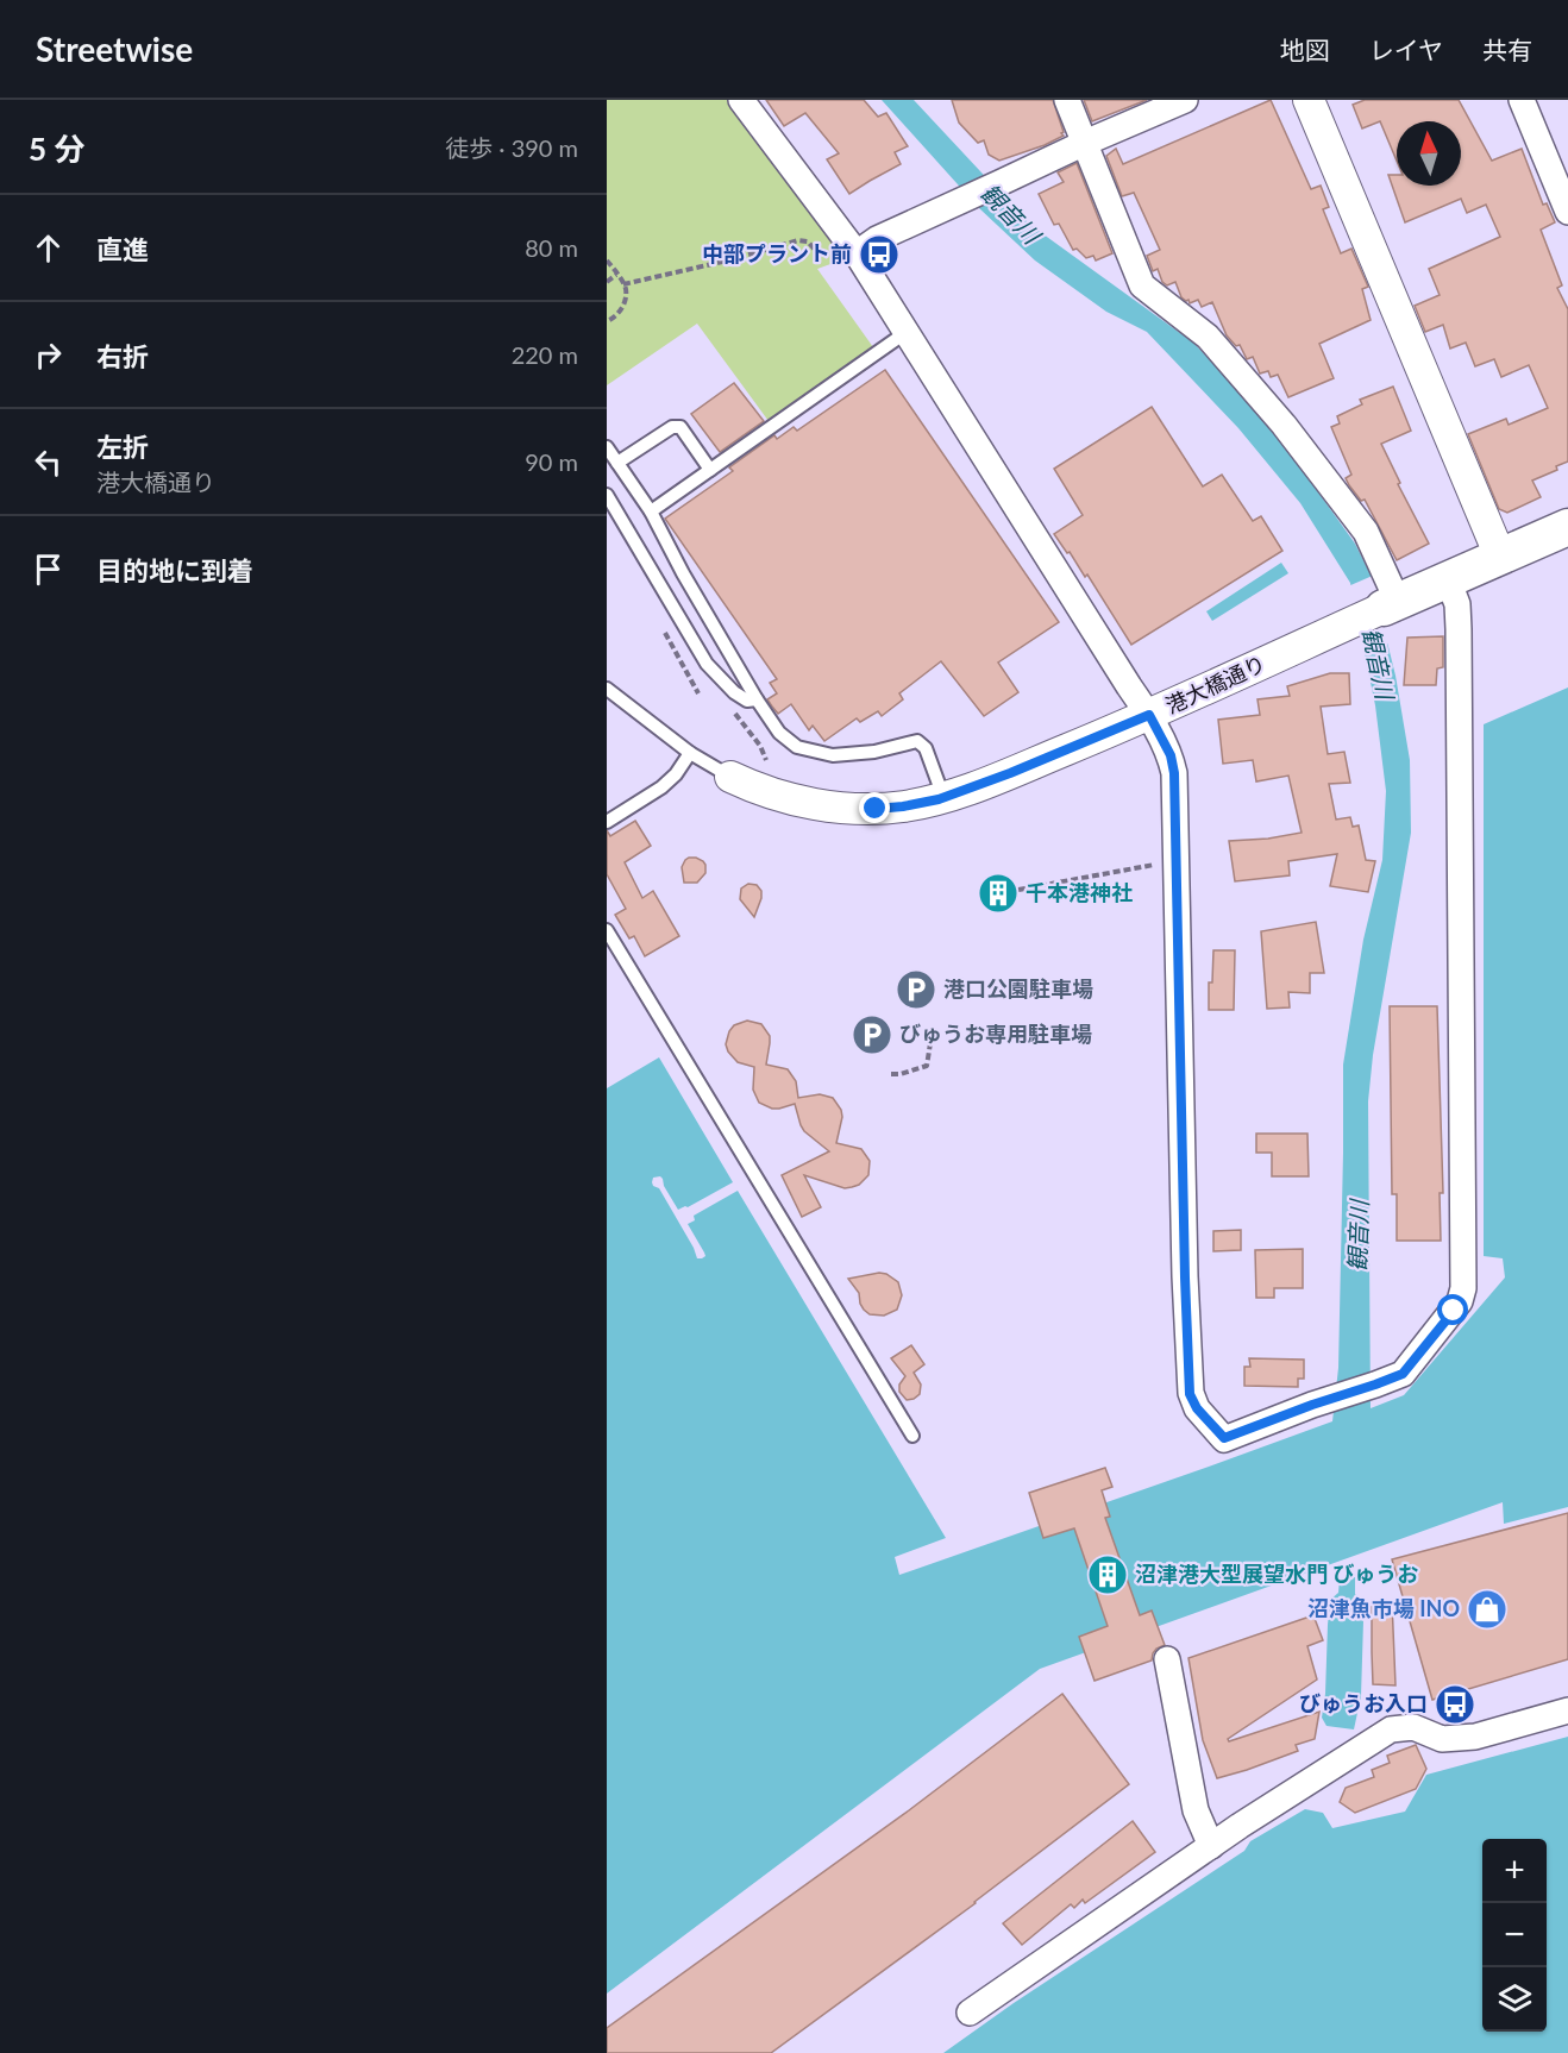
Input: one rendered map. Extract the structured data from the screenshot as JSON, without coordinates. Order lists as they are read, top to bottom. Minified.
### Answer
{"streets":{"main road":["港大橋通り"]},"water":["観音川"],"places":{"bus stop":["中部プラント前","びゅうお入口"],"building":["千本港神社","沼津港大型展望水門 びゅうお"],"parking":["港口公園駐車場","びゅうお専用駐車場"],"shop":["沼津魚市場 INO"]},"north":"top","page":{"header":"Streetwise","nav":["地図","レイヤ","共有"],"heading":["5 分","徒歩 · 390 m"],"list":[["直進","80 m"],["右折","220 m"],["左折","港大橋通り","90 m"],"目的地に到着"],"map_buttons":["+","−"]}}
